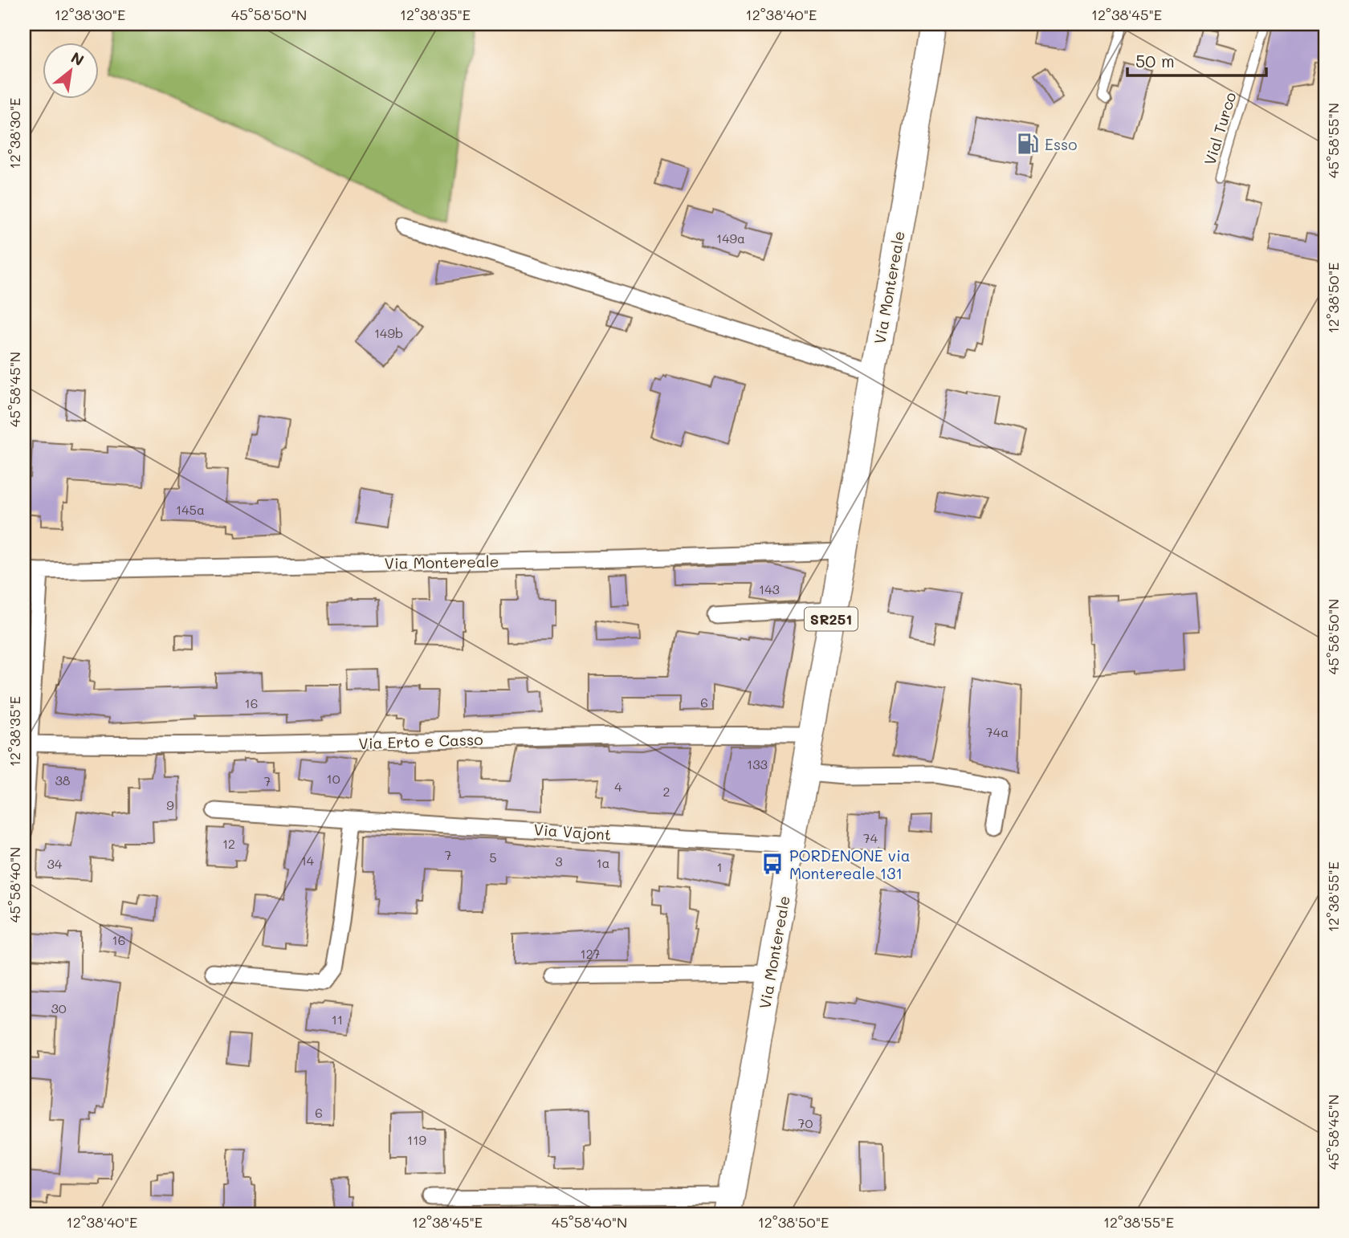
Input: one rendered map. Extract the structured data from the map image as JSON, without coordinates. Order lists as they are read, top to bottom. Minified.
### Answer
{"streets":{"main road":["Via Montereale","SR251"],"street":["Via Erto e Casso","Via Vajont"],"lane":["Vial Turco"]},"crossings":[["Via Montereale","Via Erto e Casso"],["Via Montereale","Via Vajont"]],"places":{"fuel station":["Esso"],"bus stop":["PORDENONE via Montereale 131"]},"house_numbers":["149a","149b","145a","143","6","16","74a","133","10","38","7","4","2","9","74","12","7","5","14","3","1a","34","1","16","127","30","11","6","70","119"],"scale_bar":"50 m","north":"top right","coordinates":["12°38'30\"E","45°58'50\"N","12°38'35\"E","12°38'40\"E","12°38'45\"E","45°58'55\"N","12°38'50\"E","45°58'45\"N","45°58'40\"N","12°38'55\"E"]}
